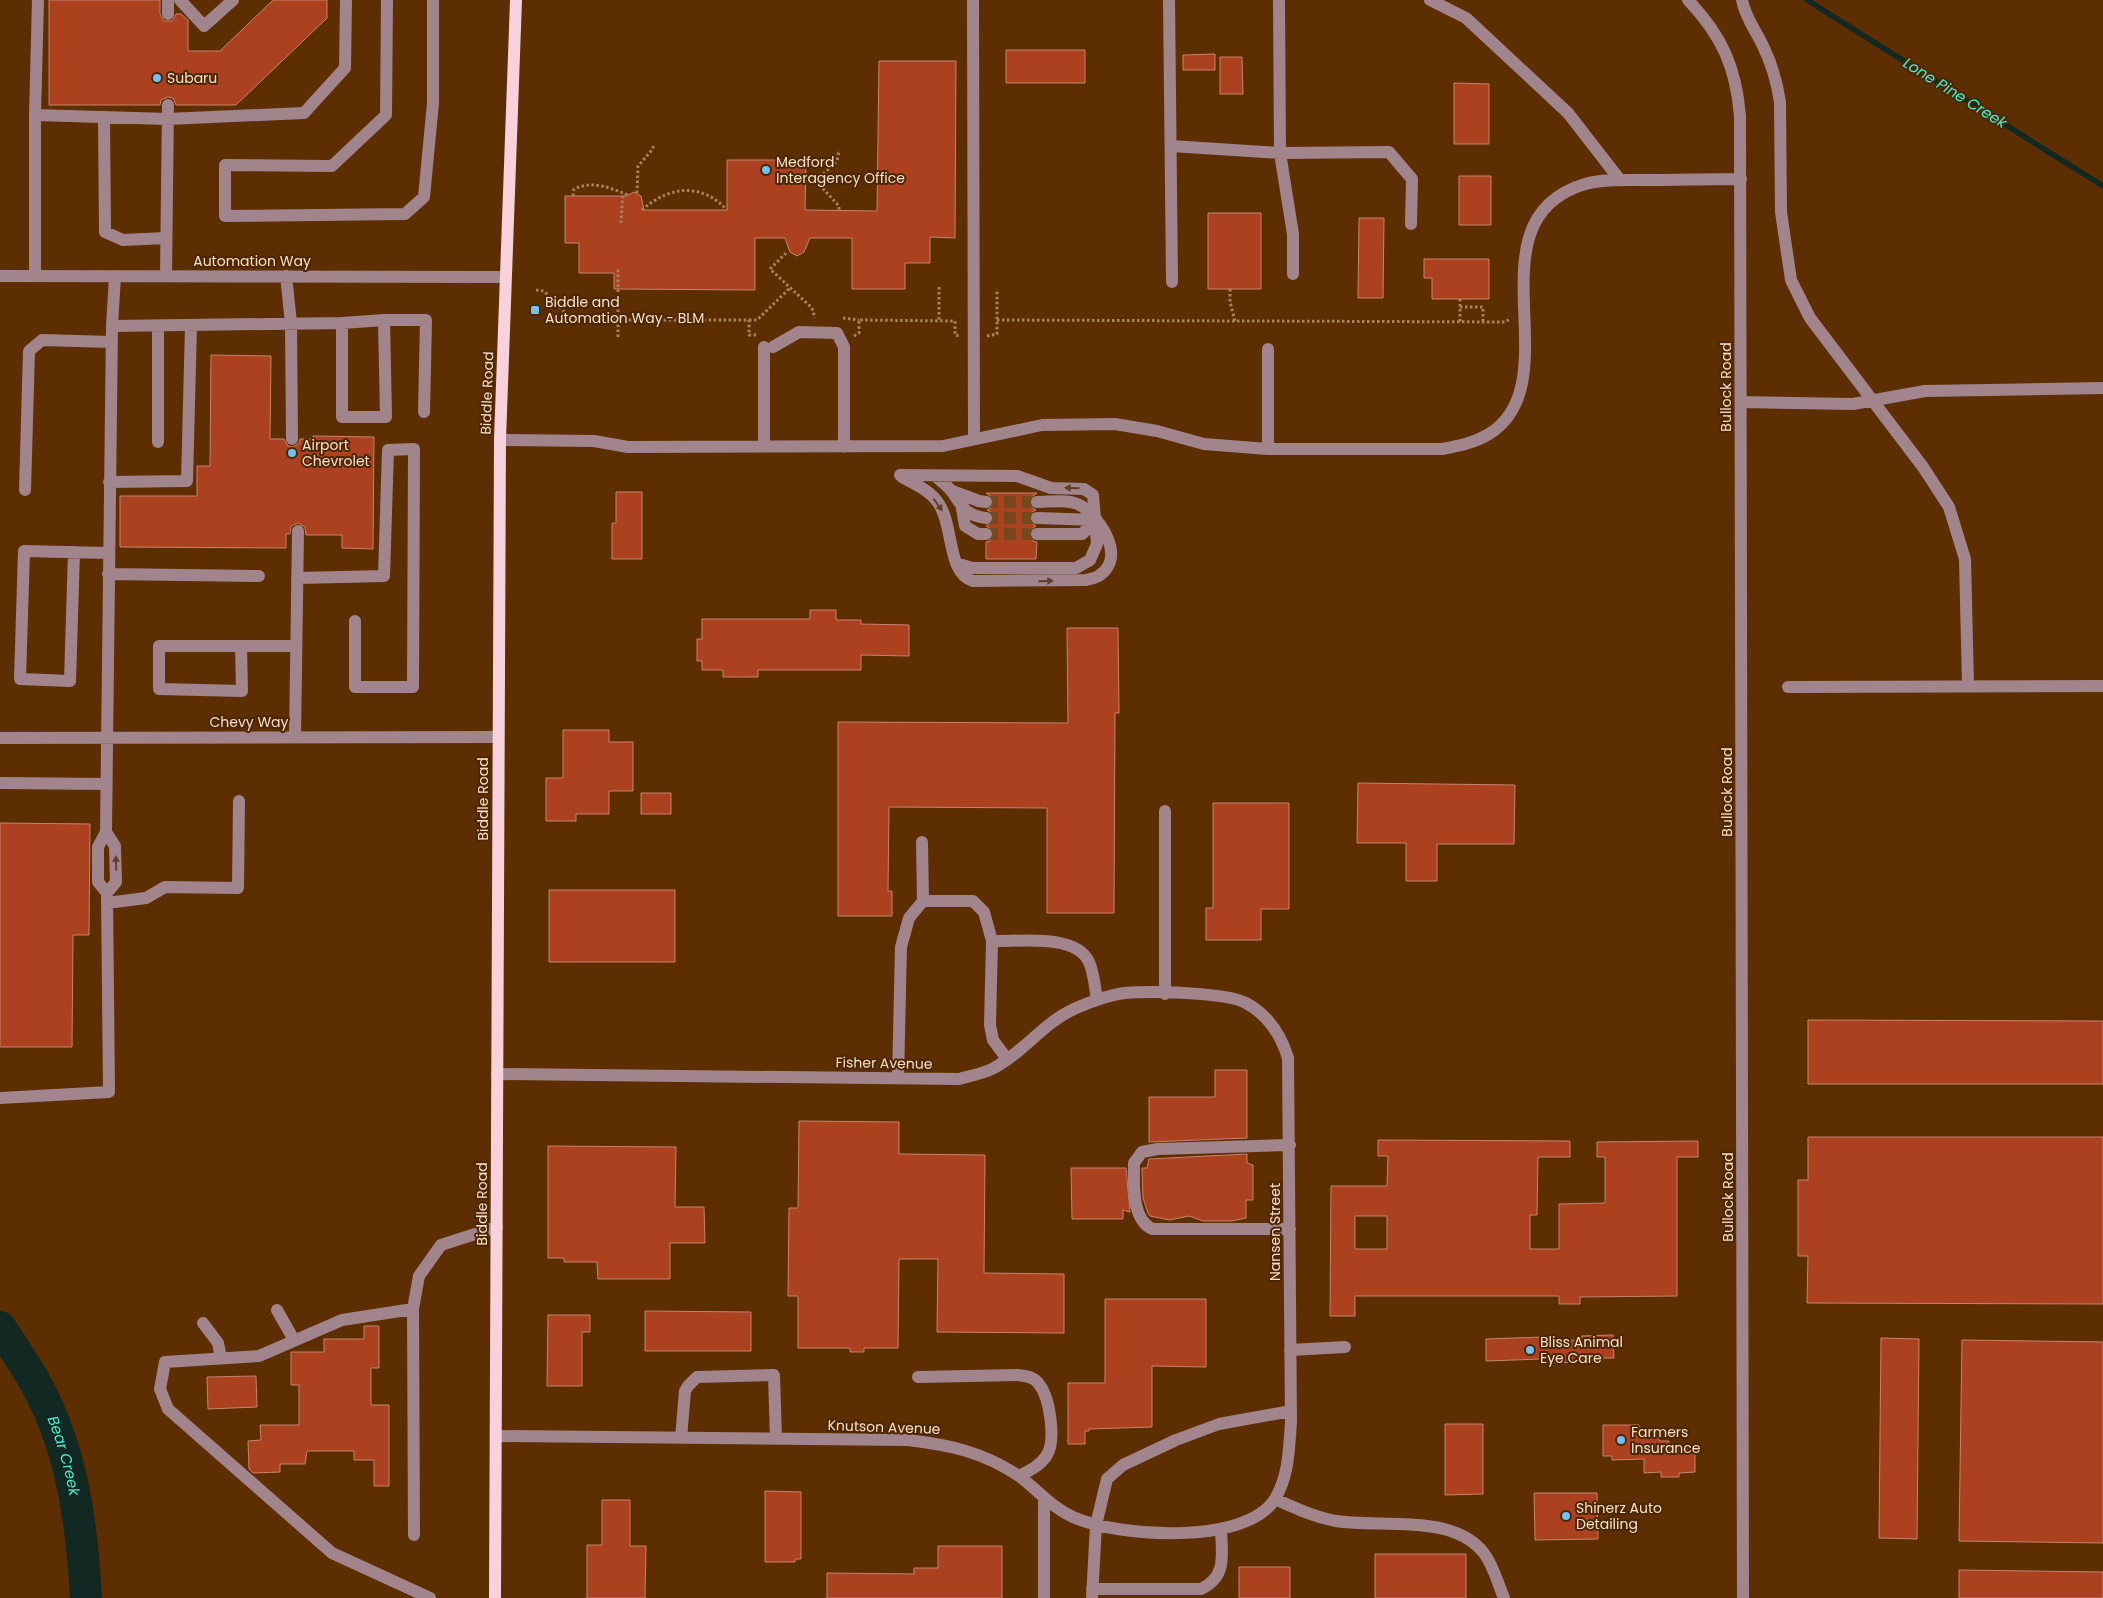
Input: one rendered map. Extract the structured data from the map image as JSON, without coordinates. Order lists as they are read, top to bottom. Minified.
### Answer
{"streets":{"main road":["Biddle Road"],"street":["Automation Way","Bullock Road","Chevy Way","Fisher Avenue","Nansen Street","Knutson Avenue"]},"crossings":[["Automation Way","Biddle Road"],["Biddle Road","Chevy Way"],["Biddle Road","Fisher Avenue"],["Biddle Road","Knutson Avenue"],["Fisher Avenue","Nansen Street"],["Nansen Street","Knutson Avenue"]],"water":["Lone Pine Creek","Bear Creek"],"places":{"other":["Subaru","Medford Interagency Office","Airport Chevrolet","Bliss Animal Eye Care","Farmers Insurance","Shinerz Auto Detailing"],"transit":["Biddle and Automation Way - BLM"]}}
